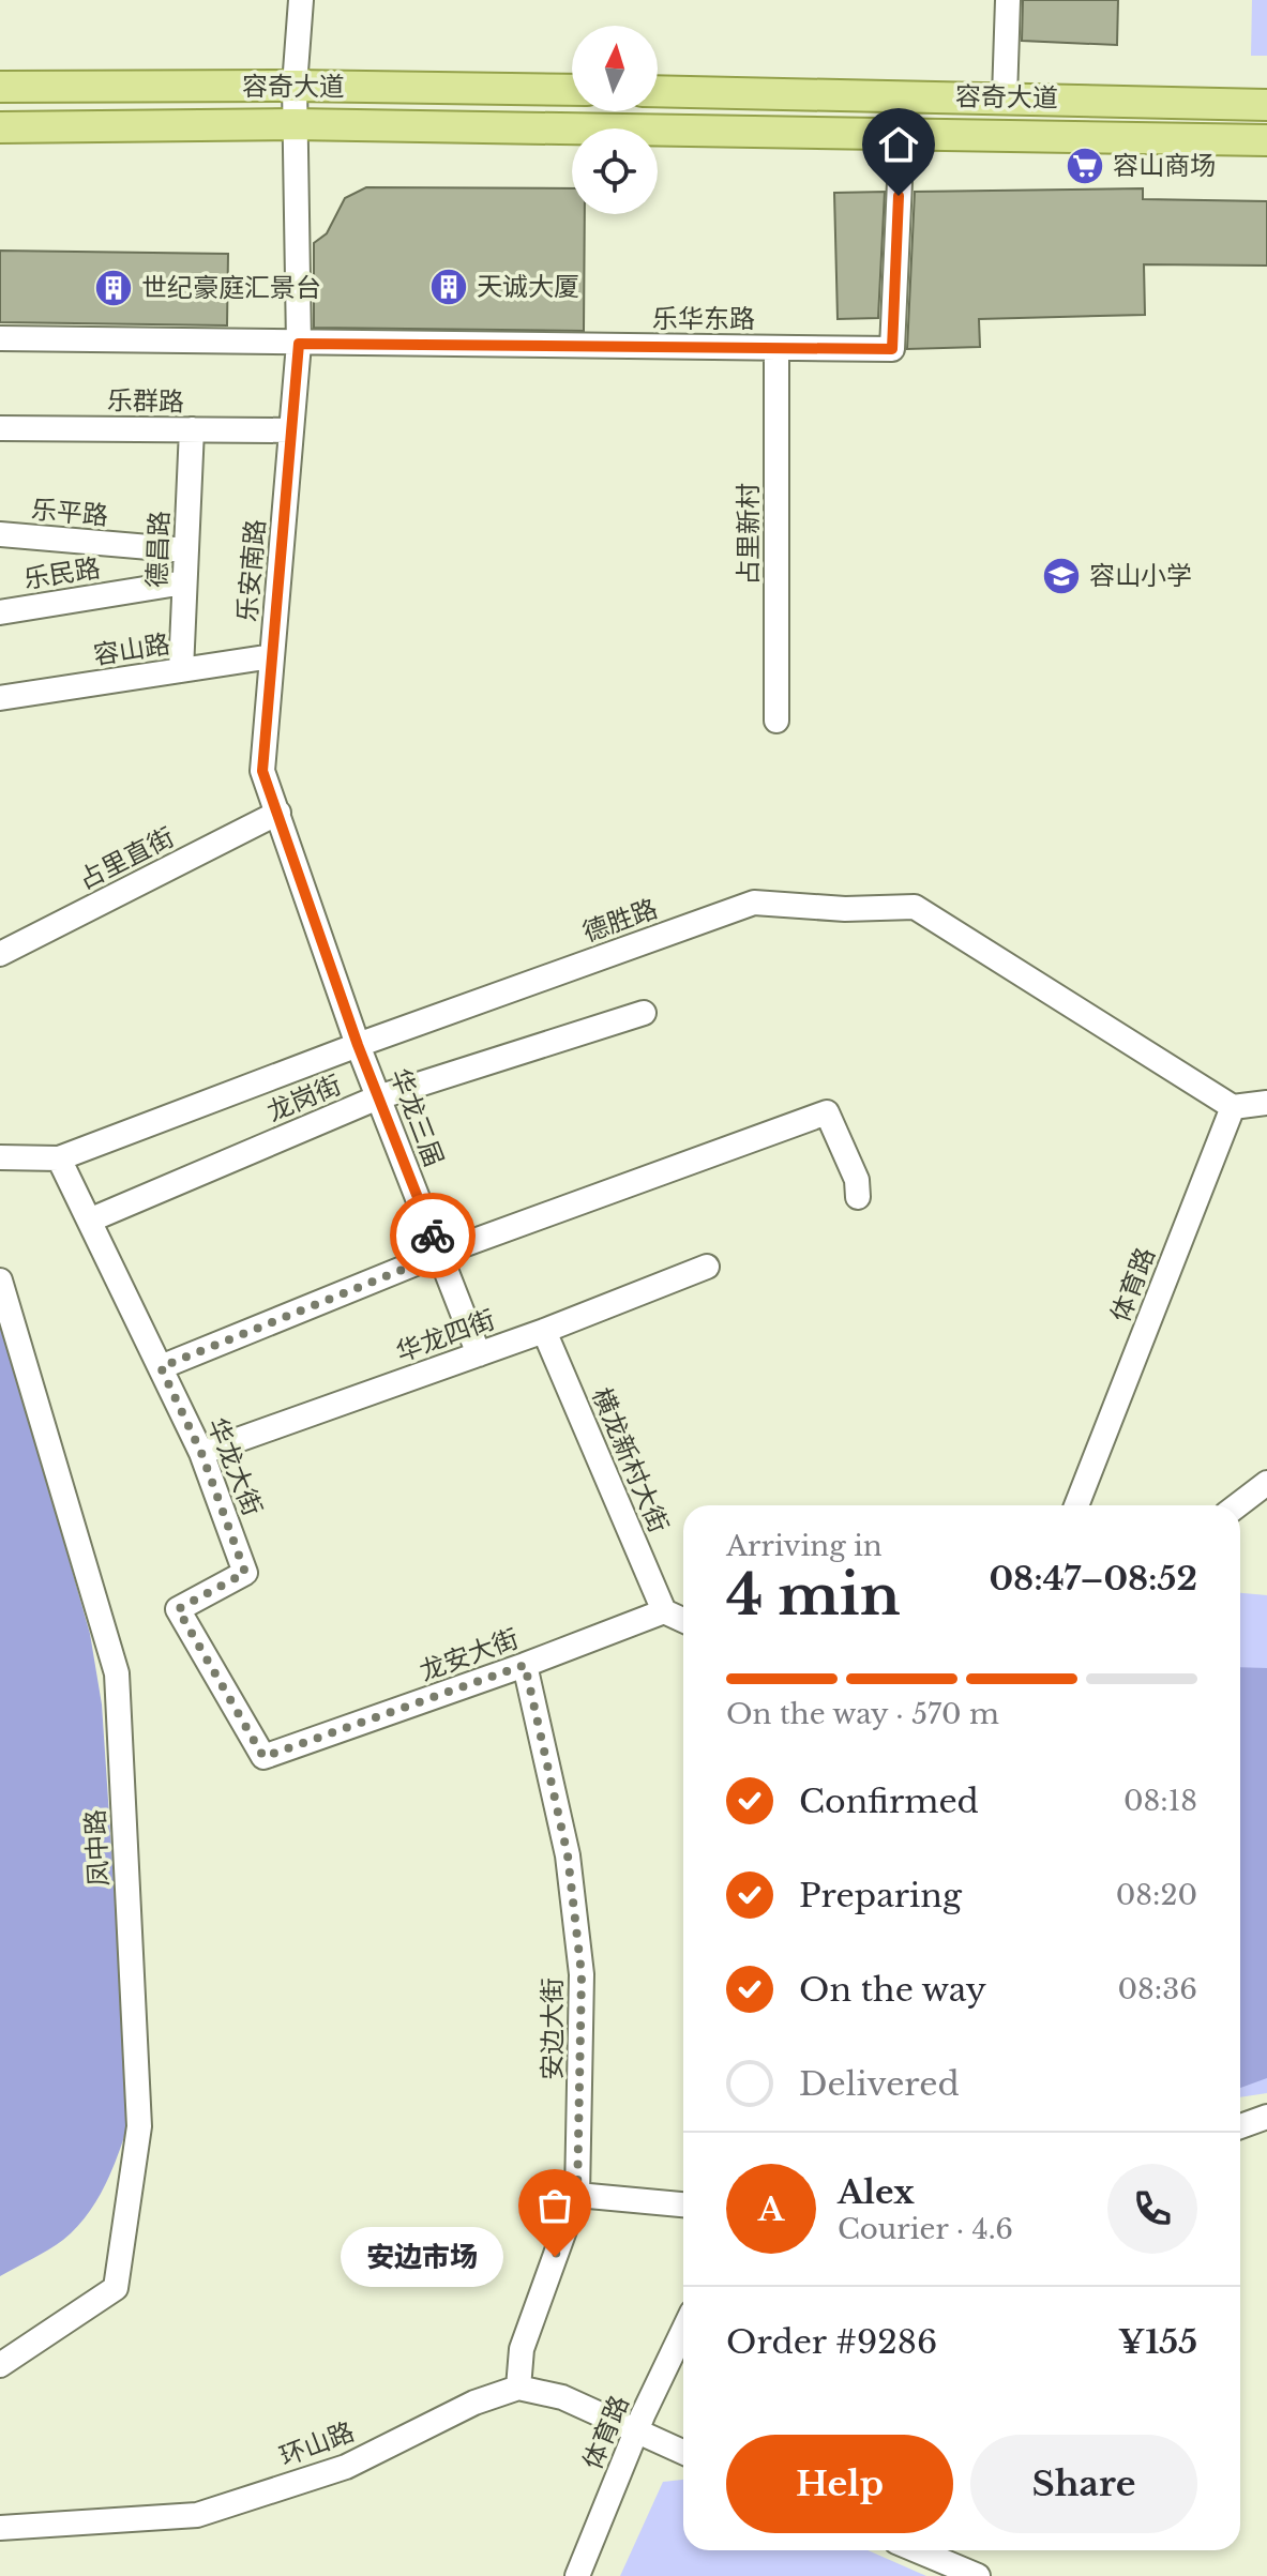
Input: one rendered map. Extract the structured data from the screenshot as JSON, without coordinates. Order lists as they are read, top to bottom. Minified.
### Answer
{"streets":{"main road":["容奇大道"],"street":["乐华东路","乐群路","乐平路","占里新村","德昌路","乐安南路","乐民路","容山路","占里直街","德胜路","龙岗街","华龙三届","体育路","华龙四街","横龙新村大街","华龙大街","龙安大街","凤中路","安边大街","环山路"]},"crossings":[["容奇大道","乐安南路"],["乐华东路","占里新村"],["乐华东路","乐安南路"],["乐群路","德昌路"],["乐群路","乐安南路"],["乐平路","德昌路"],["德昌路","乐民路"],["德昌路","容山路"],["乐安南路","容山路"],["乐安南路","占里直街"],["乐安南路","德胜路"],["乐安南路","华龙三届"],["德胜路","华龙三届"],["德胜路","体育路"],["德胜路","华龙大街"],["龙岗街","华龙三届"],["龙岗街","华龙大街"],["华龙三届","华龙四街"],["华龙四街","横龙新村大街"],["华龙四街","华龙大街"],["横龙新村大街","龙安大街"],["华龙大街","龙安大街"],["龙安大街","安边大街"],["安边大街","环山路"]],"places":{"supermarket":["容山商场"],"building":["天诚大厦","世纪豪庭汇景台"],"school or university":["容山小学"],"other":["安边市场"]},"north":"top","page":{"heading":["4 min","Arriving in","08:47–08:52"],"panel":["Alex","Courier · 4.6","Order #9286","¥155"],"bar":"On the way · 570 m","list":[["Confirmed","08:18"],["Preparing","08:20"],["On the way","08:36"],"Delivered"],"round":"A","bubble":"安边市场","buttons":["Help","Share"]}}
